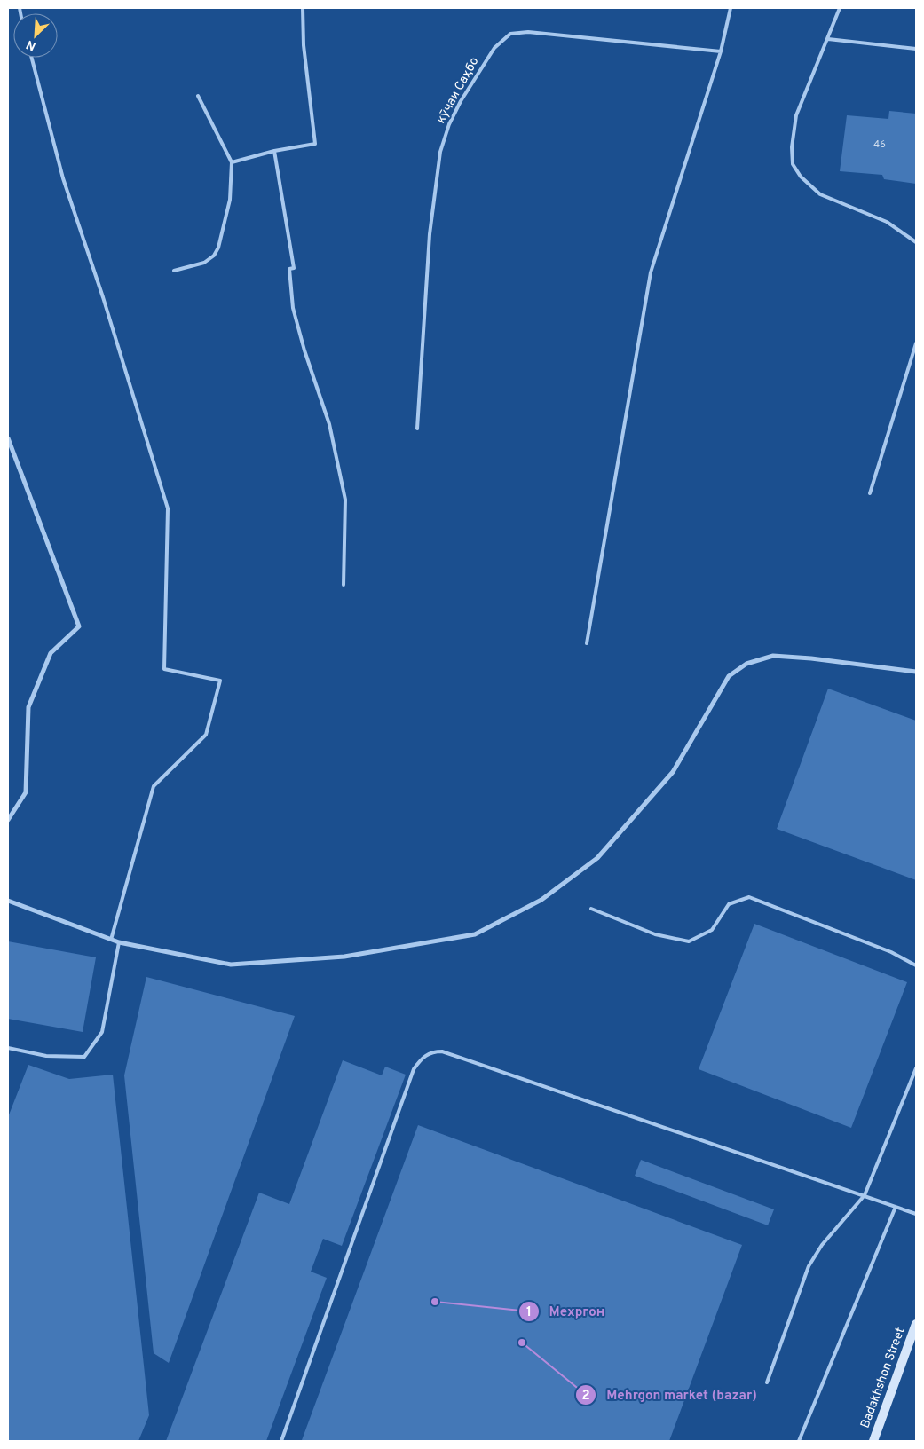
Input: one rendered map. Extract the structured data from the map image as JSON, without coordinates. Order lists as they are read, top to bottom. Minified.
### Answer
{"streets":{"main road":["Badakhshon Street"],"lane":["кӯчаи Саҳбо"]},"places":["Мехргон","Mehrgon market (bazar)"],"house_numbers":["46"],"north":"bottom left"}
